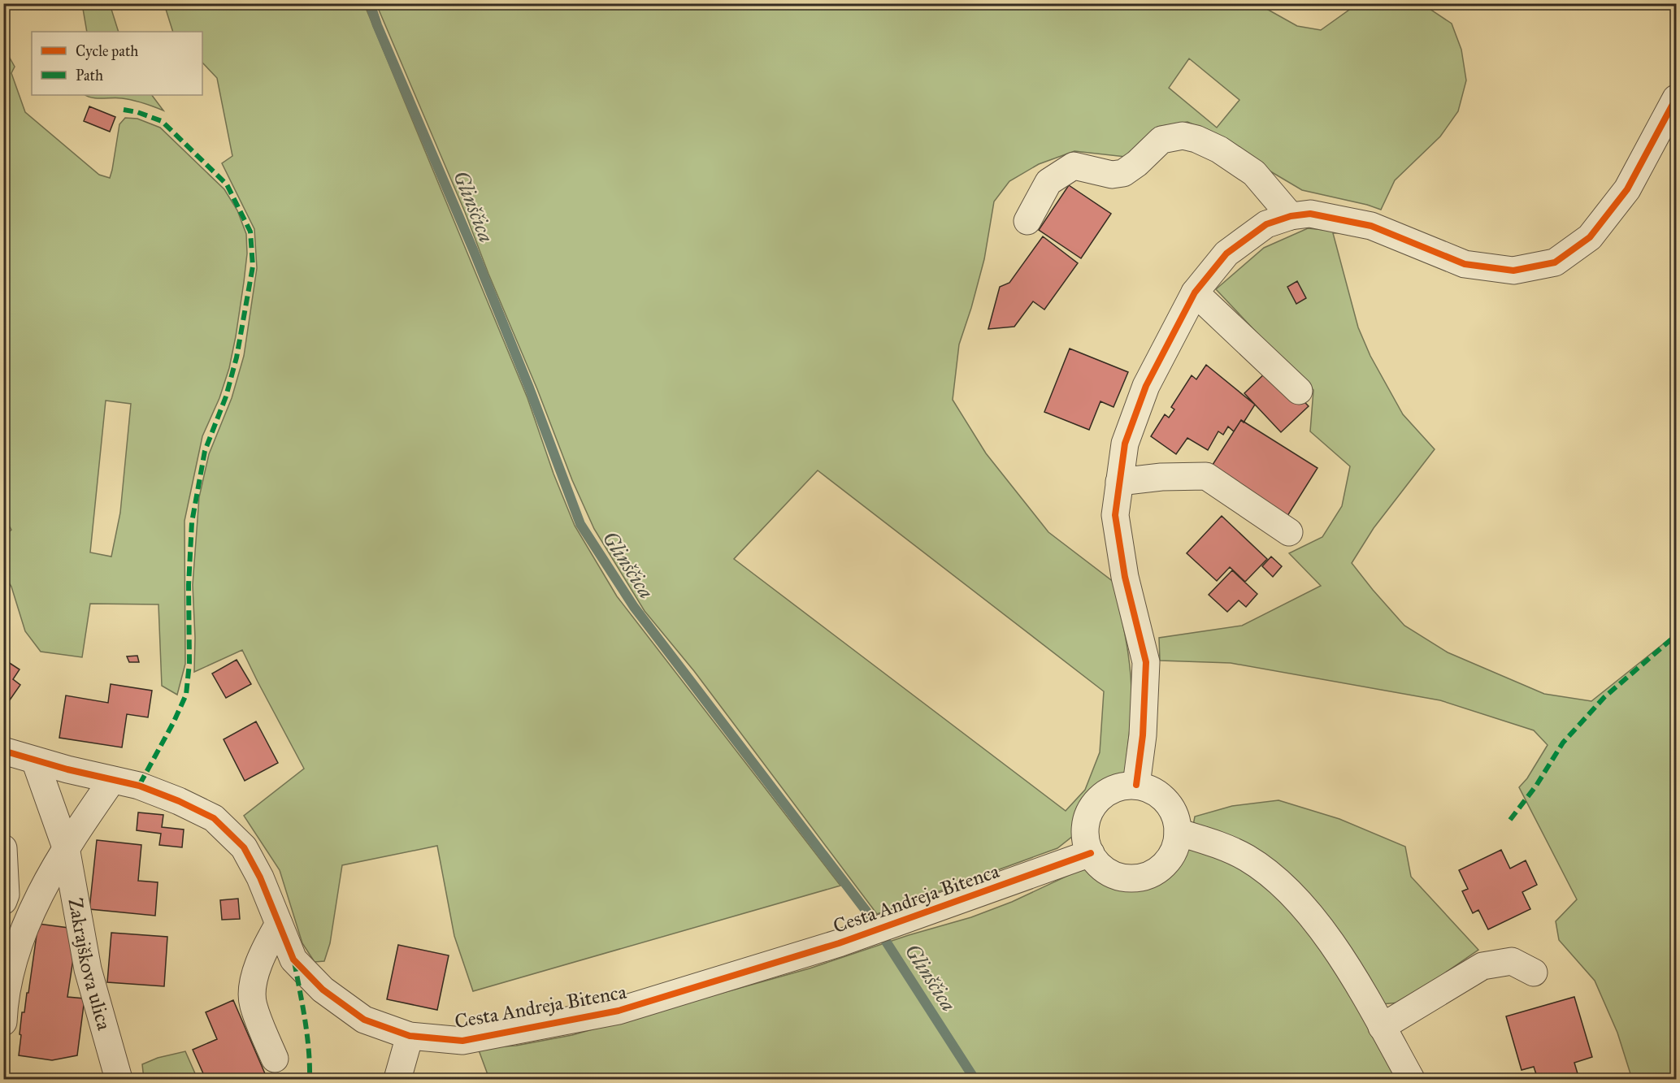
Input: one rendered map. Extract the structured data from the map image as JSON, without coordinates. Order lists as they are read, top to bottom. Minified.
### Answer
{"streets":{"street":["Cesta Andreja Bitenca","Zakrajškova ulica"]},"crossings":[["Cesta Andreja Bitenca","Zakrajškova ulica"]],"water":["Glinščica"],"legend":["Cycle path","Path"]}
